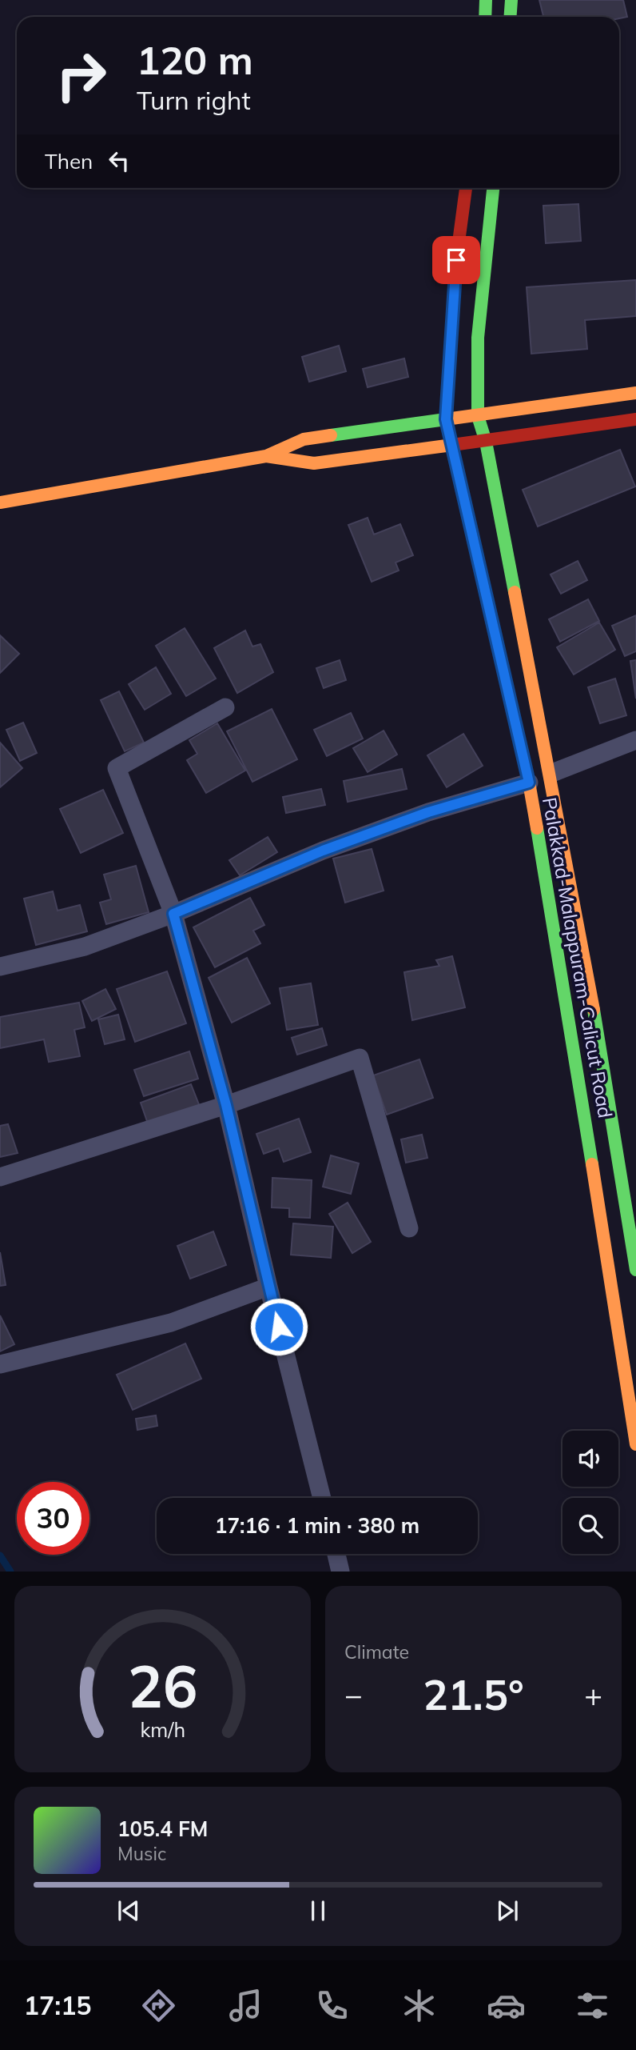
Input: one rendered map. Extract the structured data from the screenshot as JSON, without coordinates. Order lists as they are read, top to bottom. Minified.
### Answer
{"streets":{"main road":["Palakkad-Malappuram-Calicut Road"]},"page":{"turn":["120 m","Turn right"],"then":"Then","limit":"30","trip":"17:16 · 1 min · 380 m","tile":"Climate","heat":["−","21.5°","+"],"song":["105.4 FM","Music"],"tabs":"17:15","gauge":["26","km/h"]}}
